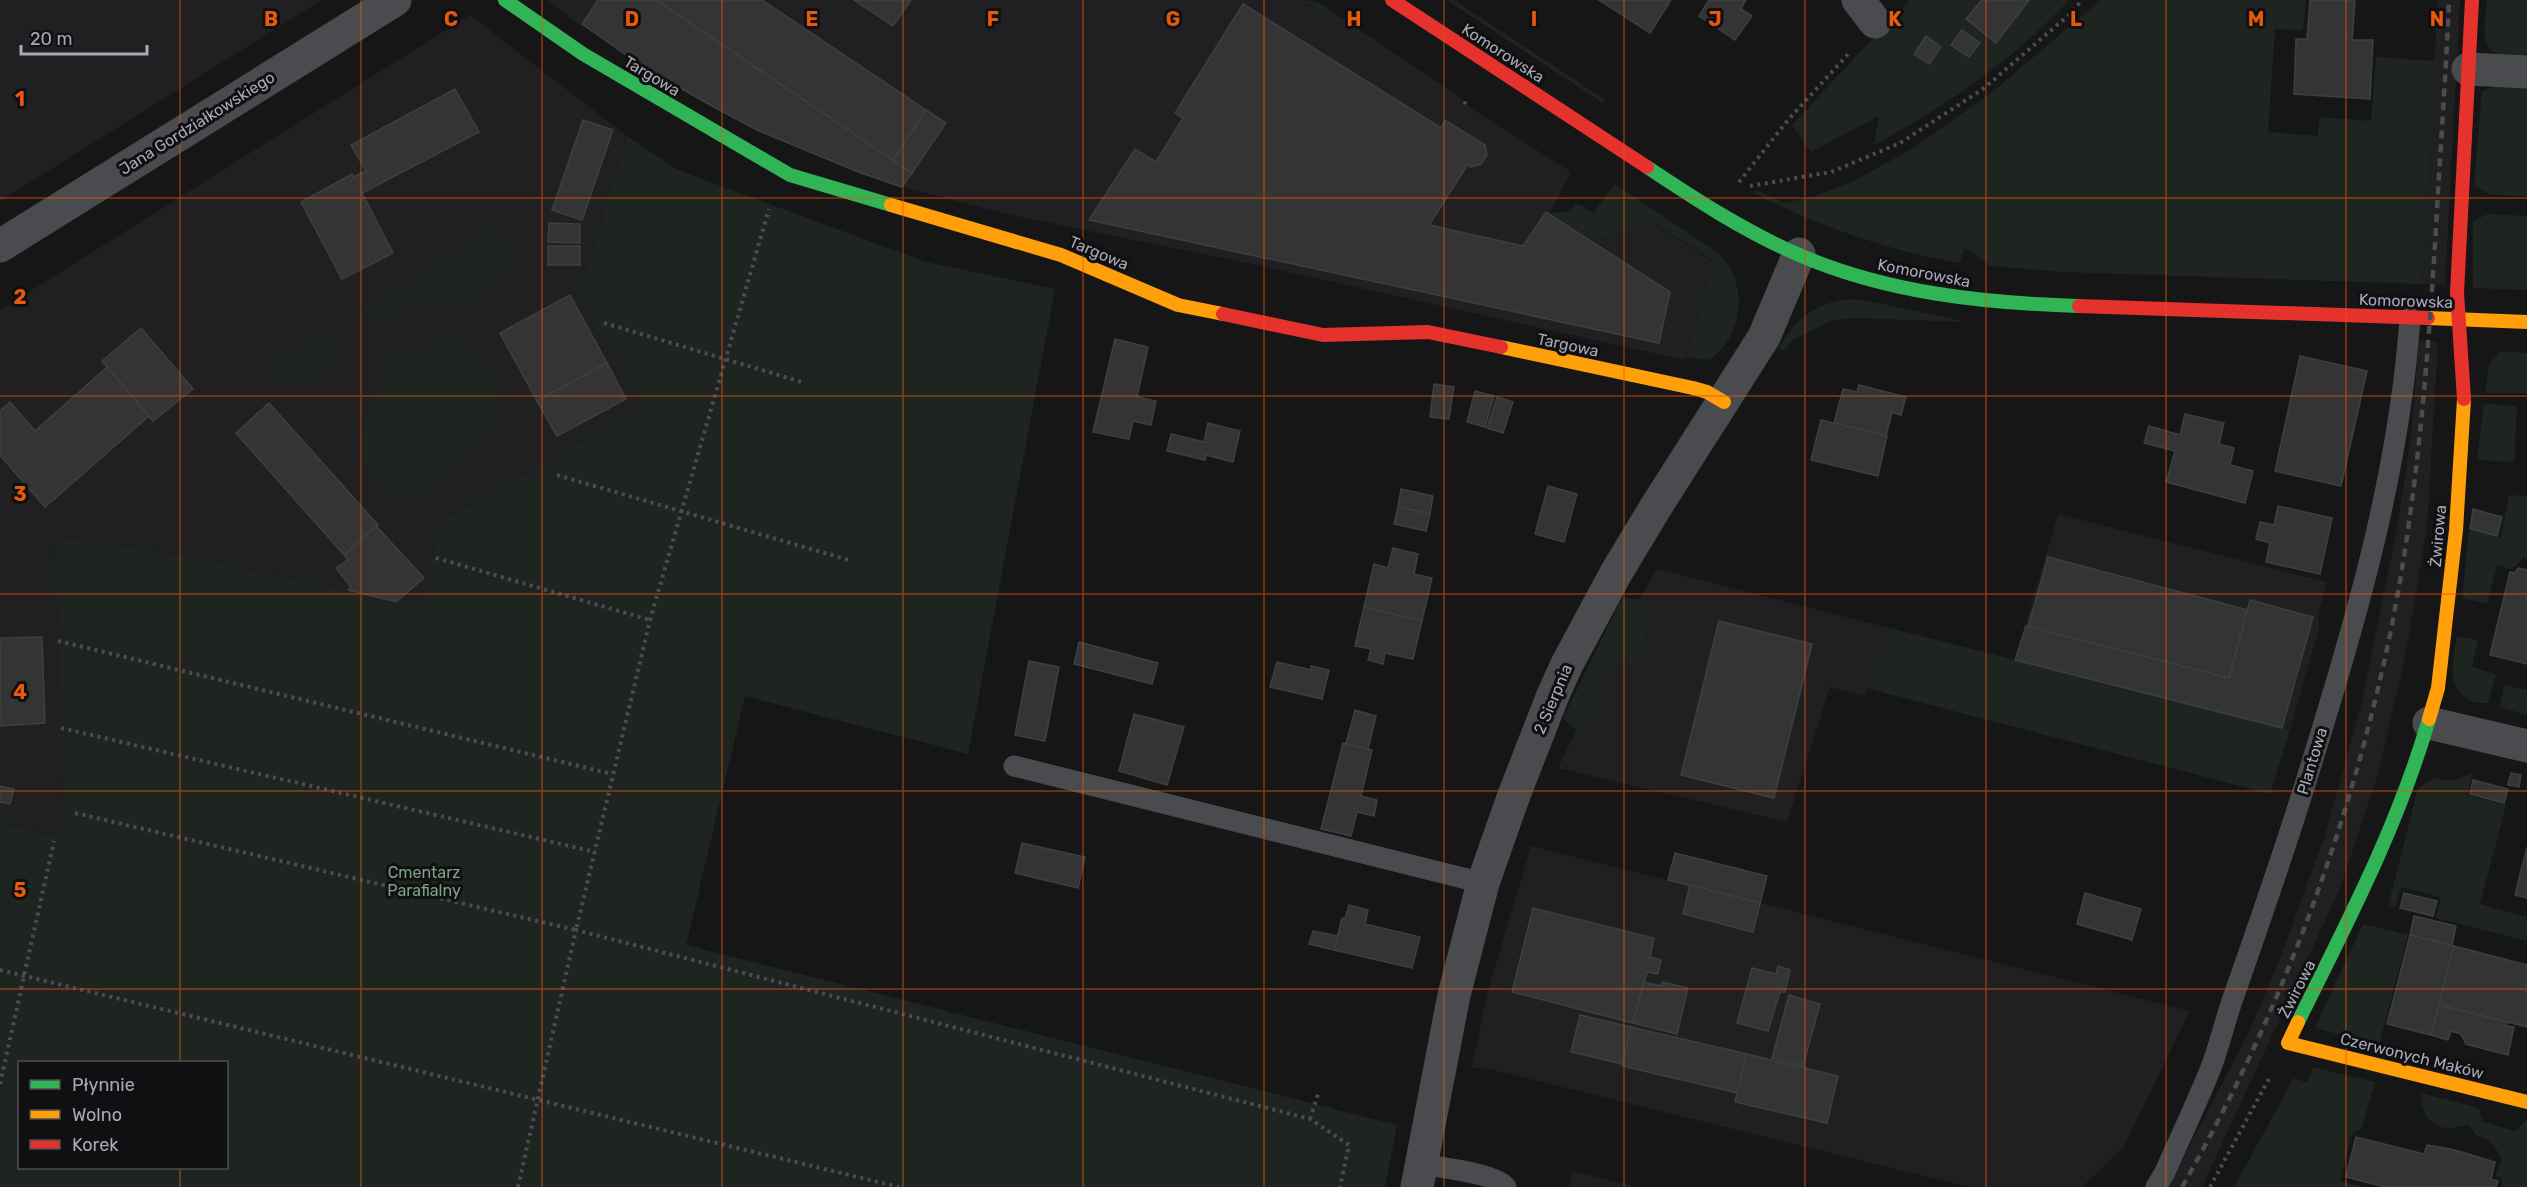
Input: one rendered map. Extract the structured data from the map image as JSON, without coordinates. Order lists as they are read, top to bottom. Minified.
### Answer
{"streets":{"street":["Komorowska","Targowa","Jana Gordziałkowskiego","Żwirowa","2 Sierpnia","Czerwonych Maków"],"lane":["Plantowa"]},"crossings":[["Komorowska","Żwirowa"],["Komorowska","2 Sierpnia"],["Komorowska","Plantowa"],["Targowa","2 Sierpnia"],["Żwirowa","Czerwonych Maków"]],"parks":["Cmentarz Parafialny"],"legend":["Płynnie","Wolno","Korek"],"scale_bar":"20 m","grid":{"columns":["B","C","D","E","F","G","H","I","J","K","L","M","N"],"rows":["1","2","3","4","5"]}}
